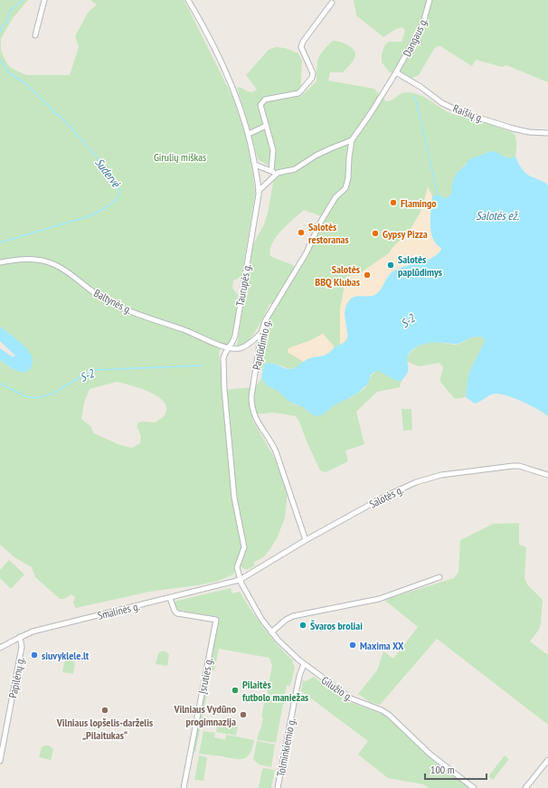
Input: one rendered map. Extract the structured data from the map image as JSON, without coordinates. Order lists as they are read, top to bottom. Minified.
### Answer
{"streets":{"street":["Dangaus g.","Raišių g.","Taurupės g.","Baltynės g.","Paplūdimio g.","Salotės g.","Smalinės g.","Įsruties g.","Papilėnų g.","Gilužio g.","Tolminkiemio g."]},"crossings":[["Dangaus g.","Raišių g."],["Dangaus g.","Paplūdimio g."],["Taurupės g.","Baltynės g."],["Taurupės g.","Salotės g."],["Taurupės g.","Smalinės g."],["Taurupės g.","Gilužio g."],["Paplūdimio g.","Salotės g."],["Salotės g.","Smalinės g."],["Salotės g.","Gilužio g."],["Smalinės g.","Įsruties g."],["Smalinės g.","Papilėnų g."],["Smalinės g.","Gilužio g."],["Gilužio g.","Tolminkiemio g."]],"water":["Sudervė","Salotės ež.","S-2"],"parks":["Girulių miškas"],"places":["Flamingo","Salotės restoranas","Gypsy Pizza","Salotės paplūdimys","Salotės BBQ Klubas","Švaros broliai","Maxima XX","siuvyklele.lt","Pilaitės futbolo maniežas","Vilniaus lopšelis-darželis „Pilaitukas“","Vilniaus Vydūno progimnazija"],"scale_bar":"100 m"}
